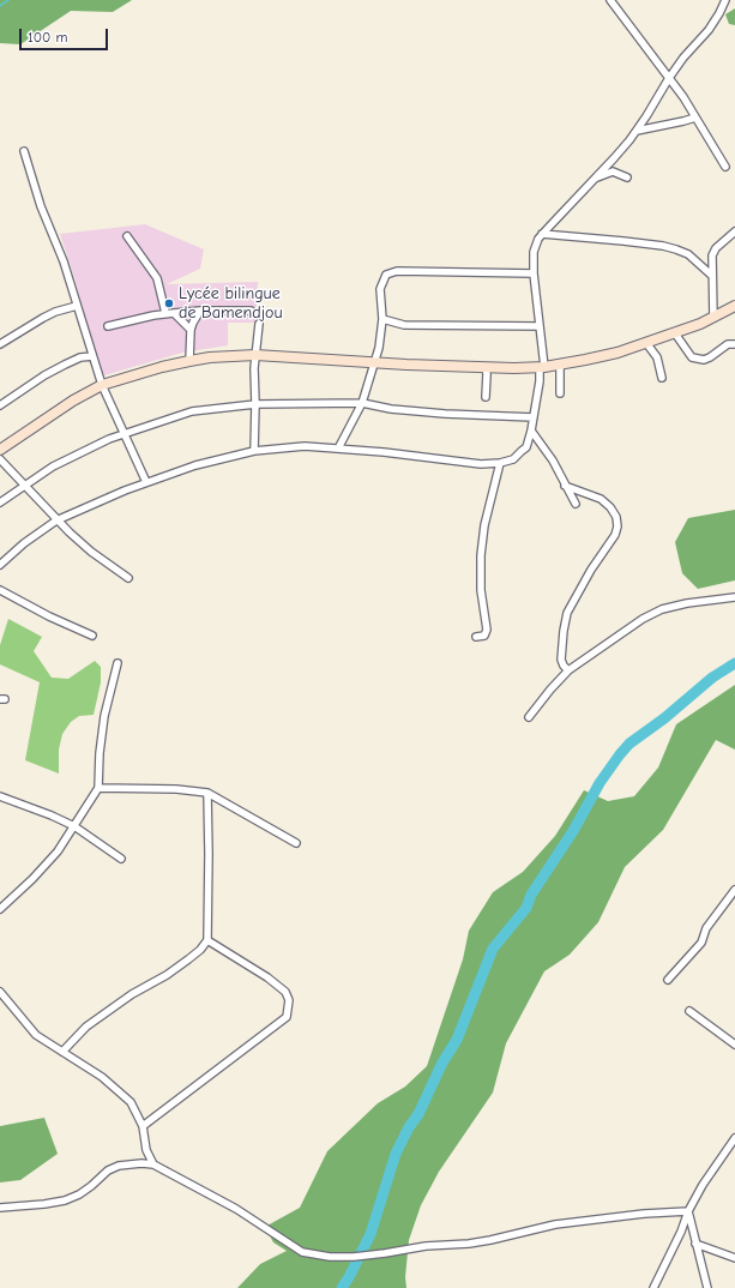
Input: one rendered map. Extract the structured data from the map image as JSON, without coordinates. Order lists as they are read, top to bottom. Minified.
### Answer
{"places":["Lycée bilingue de Bamendjou"],"scale_bar":"100 m"}
